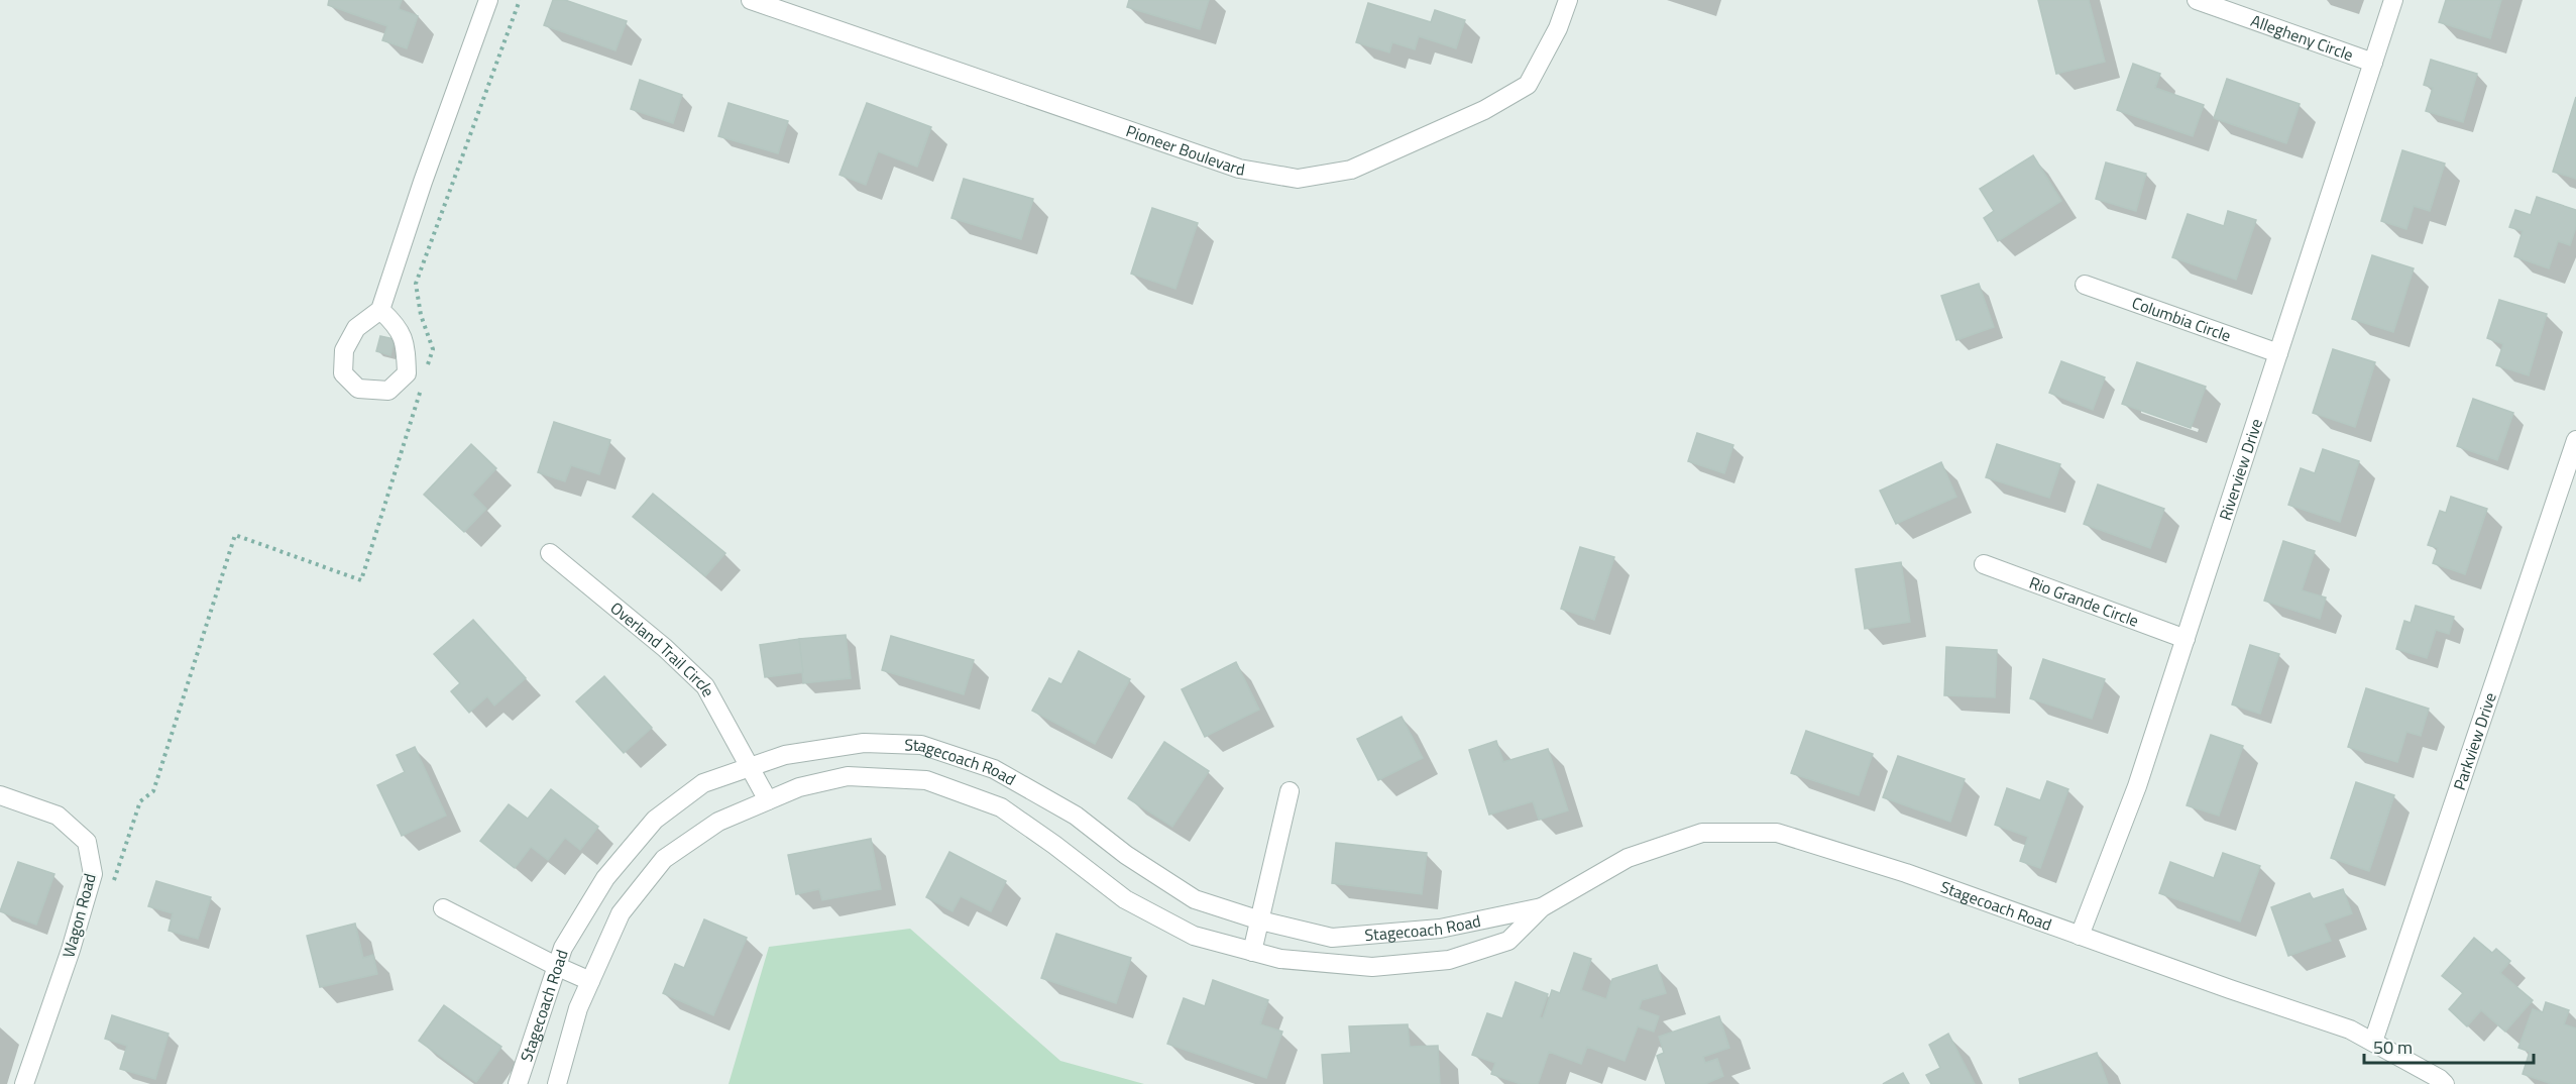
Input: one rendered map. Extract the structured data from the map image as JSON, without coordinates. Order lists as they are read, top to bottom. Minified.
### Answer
{"streets":{"street":["Allegheny Circle","Pioneer Boulevard","Columbia Circle","Riverview Drive","Rio Grande Circle","Overland Trail Circle","Parkview Drive","Stagecoach Road","Wagon Road"]},"crossings":[["Allegheny Circle","Riverview Drive"],["Columbia Circle","Riverview Drive"],["Riverview Drive","Rio Grande Circle"],["Riverview Drive","Stagecoach Road"],["Overland Trail Circle","Stagecoach Road"],["Parkview Drive","Stagecoach Road"]],"scale_bar":"50 m"}
